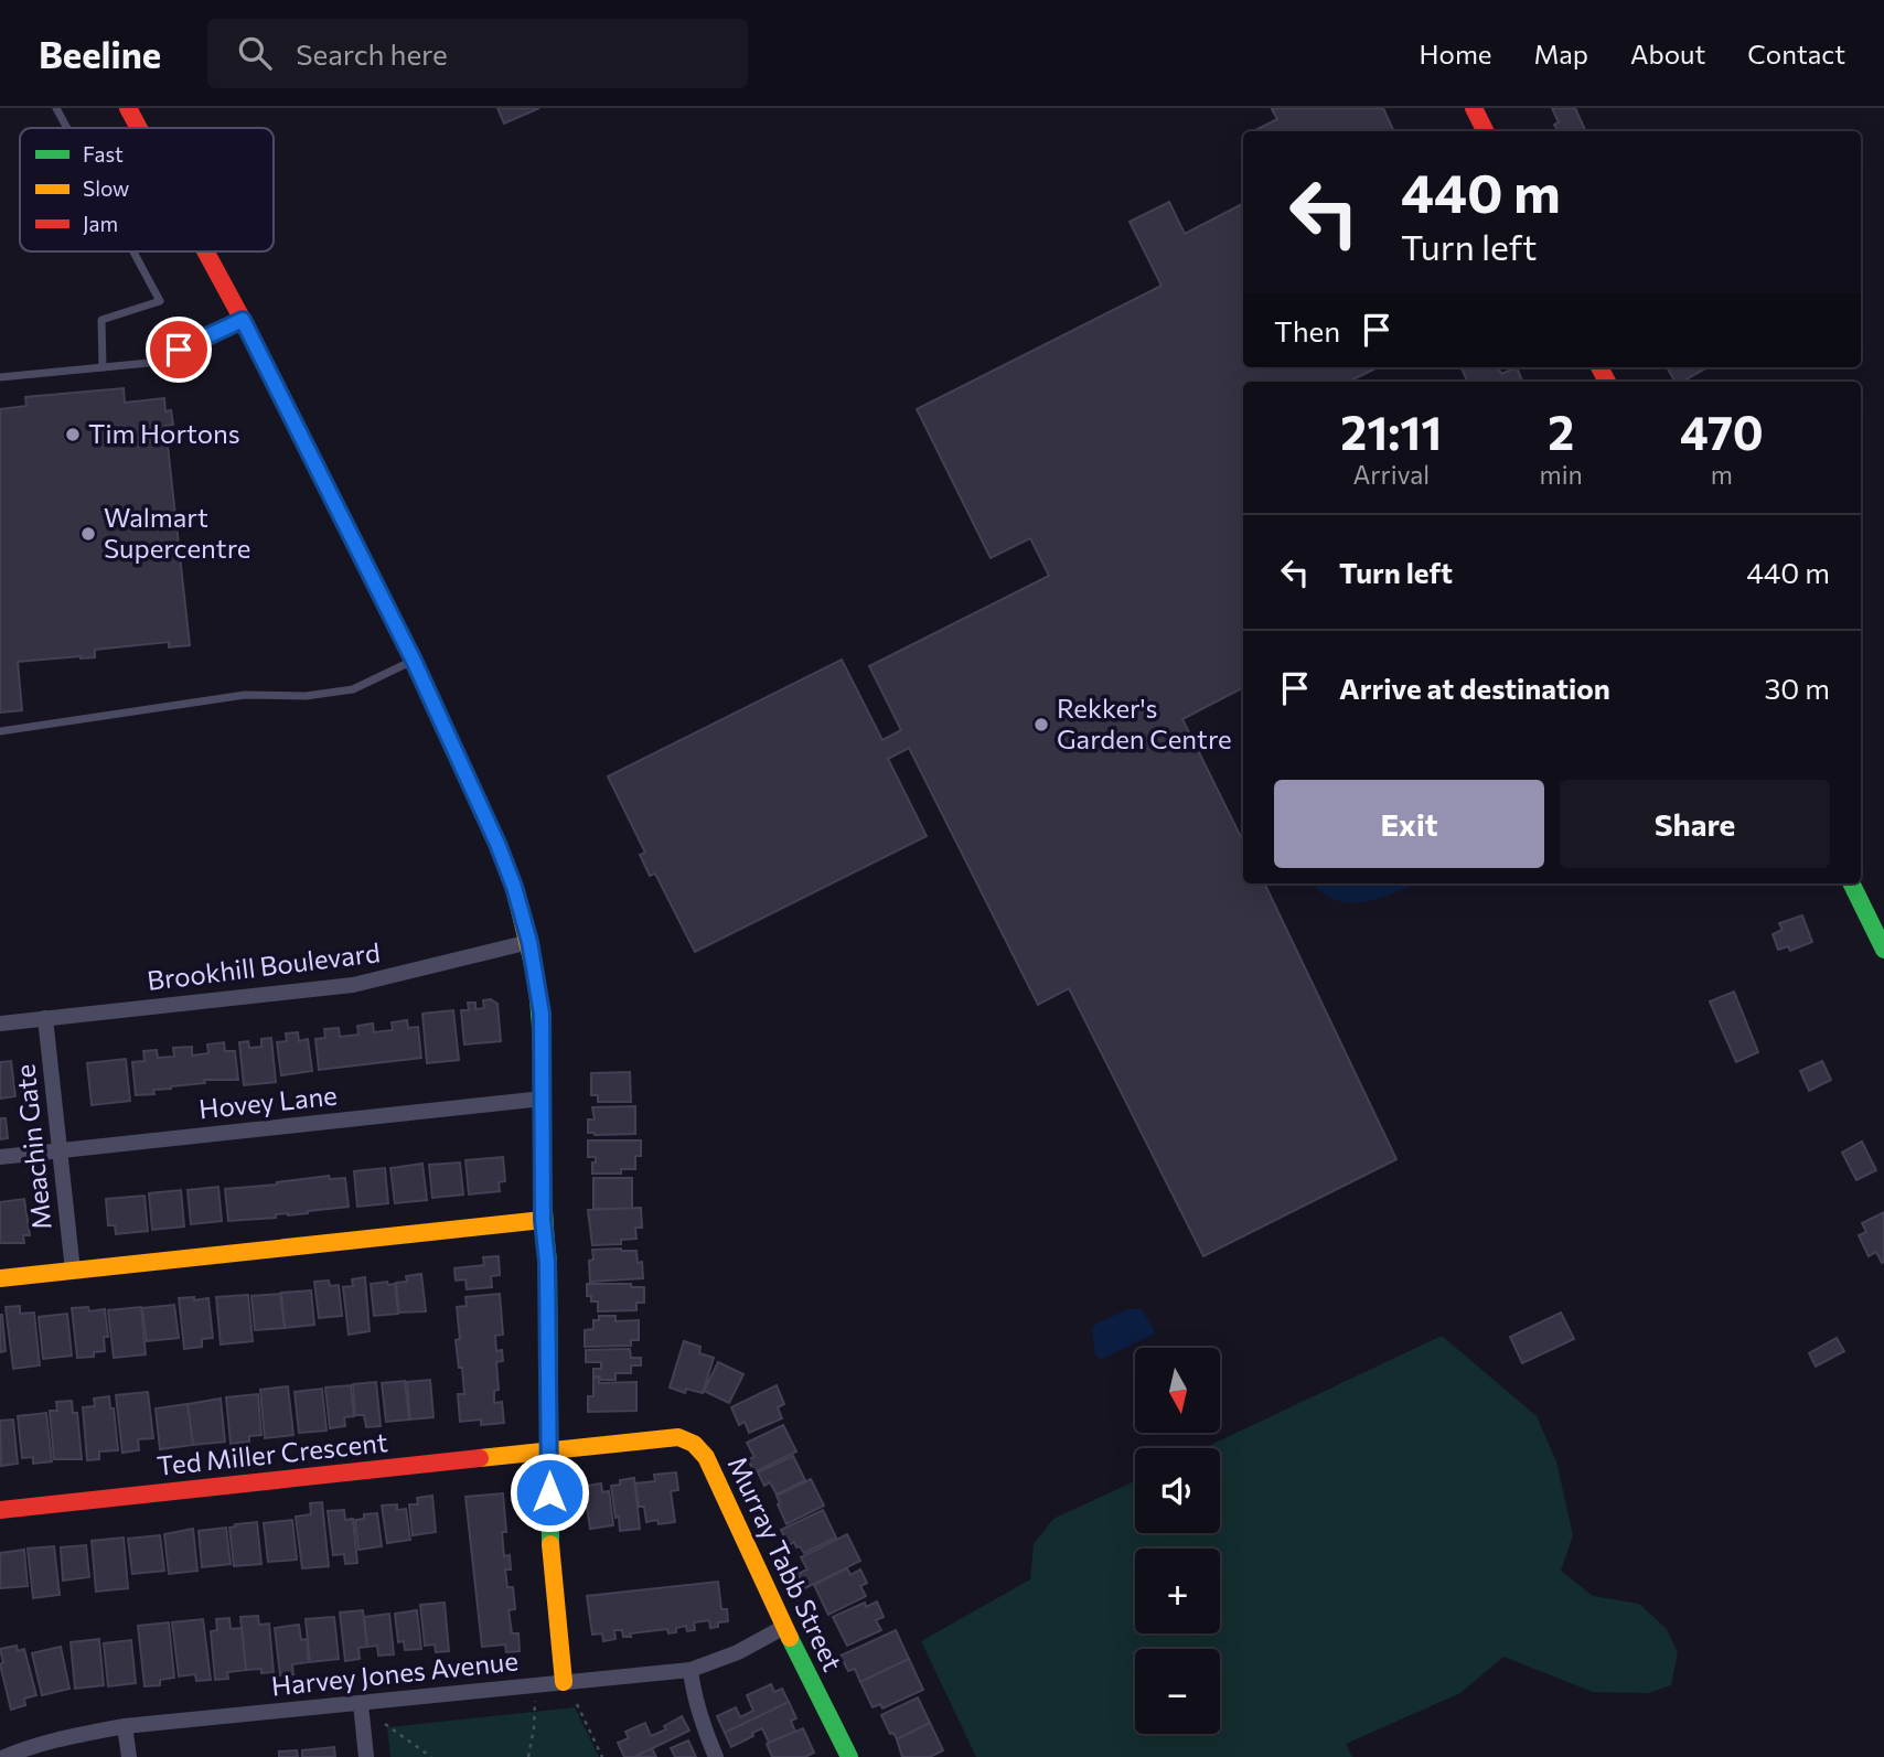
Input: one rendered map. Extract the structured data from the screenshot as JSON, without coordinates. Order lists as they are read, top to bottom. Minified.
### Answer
{"streets":{"street":["Brookhill Boulevard","Hovey Lane","Meachin Gate","Ted Miller Crescent","Murray Tabb Street","Harvey Jones Avenue"]},"crossings":[["Brookhill Boulevard","Meachin Gate"],["Hovey Lane","Meachin Gate"],["Ted Miller Crescent","Murray Tabb Street"],["Murray Tabb Street","Harvey Jones Avenue"]],"places":["Tim Hortons","Walmart Supercentre","Rekker's Garden Centre"],"legend":["Fast","Slow","Jam"],"north":"bottom","page":{"header":"Beeline","search":"Search here","nav":["Home","Map","About","Contact"],"turn":["440 m","Turn left"],"then":"Then","eta":["21:11","Arrival","2","min","470","m"],"list":[{"name":"Turn left","value":"440 m"},{"name":"Arrive at destination","value":"30 m"}],"buttons":["Exit","Share"],"map_buttons":["+","−"]}}
